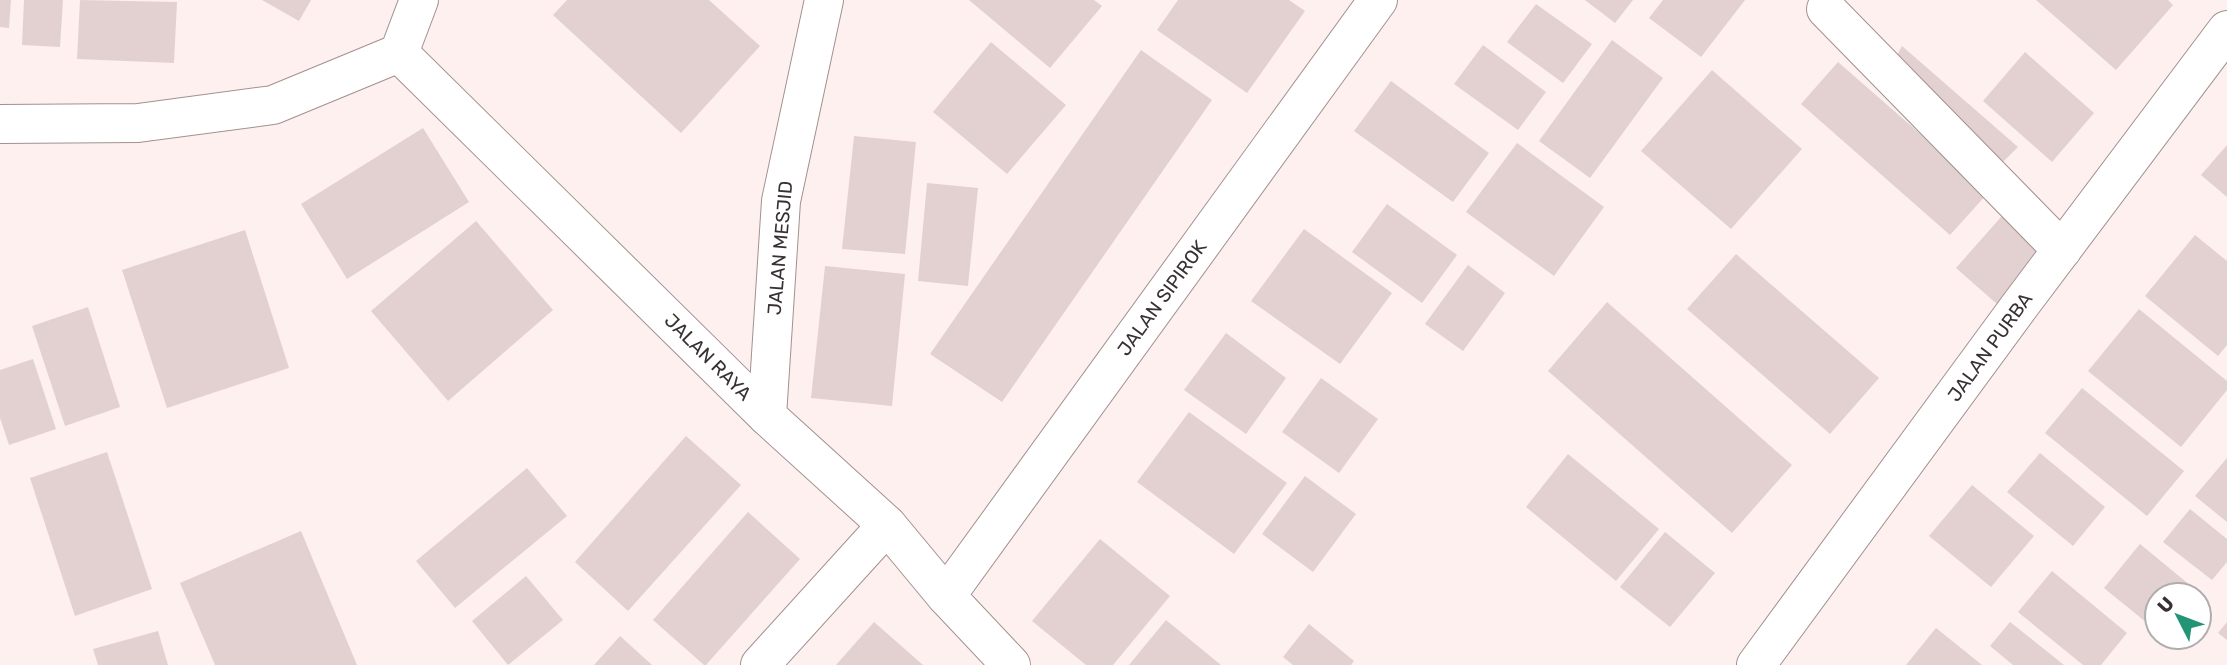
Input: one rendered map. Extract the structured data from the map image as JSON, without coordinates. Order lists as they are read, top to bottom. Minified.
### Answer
{"streets":{"street":["JALAN MESJID","JALAN SIPIROK","JALAN PURBA","JALAN RAYA"]},"crossings":[["JALAN MESJID","JALAN RAYA"],["JALAN SIPIROK","JALAN RAYA"]],"north":"top left"}
